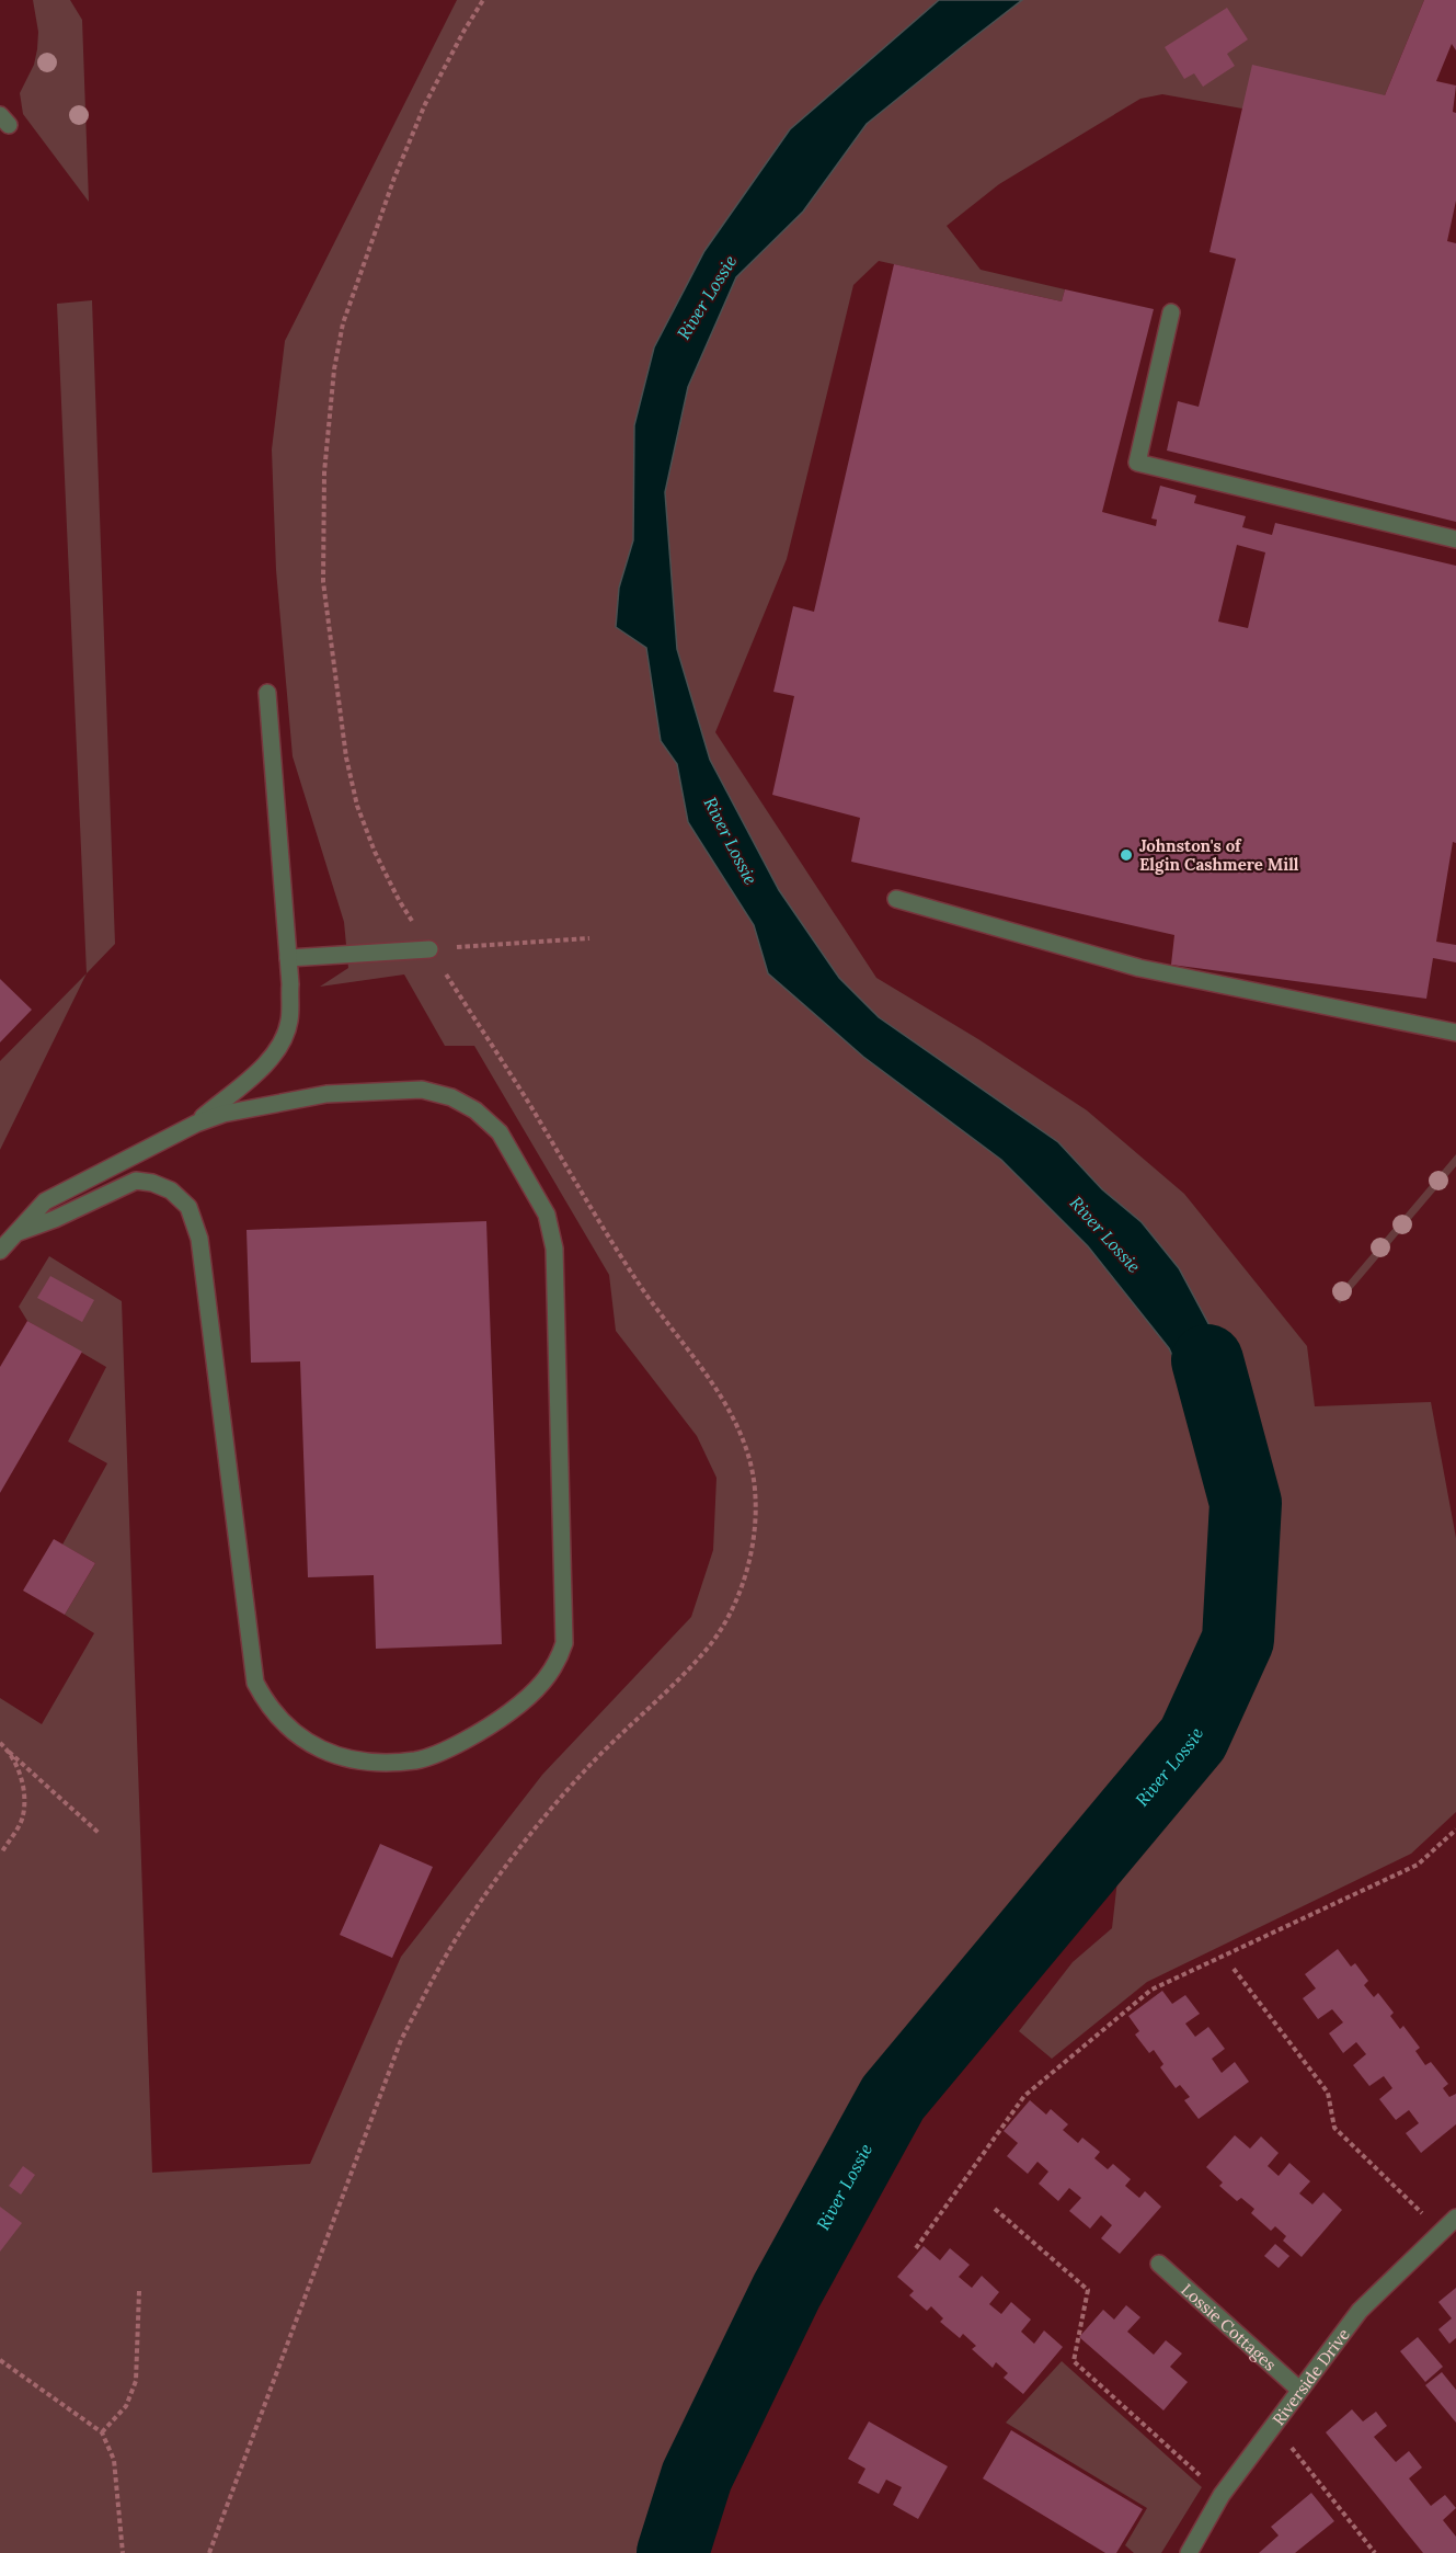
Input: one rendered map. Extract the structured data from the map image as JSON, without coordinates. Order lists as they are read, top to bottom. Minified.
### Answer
{"streets":{"street":["Lossie Cottages","Riverside Drive"]},"crossings":[["Lossie Cottages","Riverside Drive"]],"water":["River Lossie"],"places":["Johnston's of Elgin Cashmere Mill"]}
